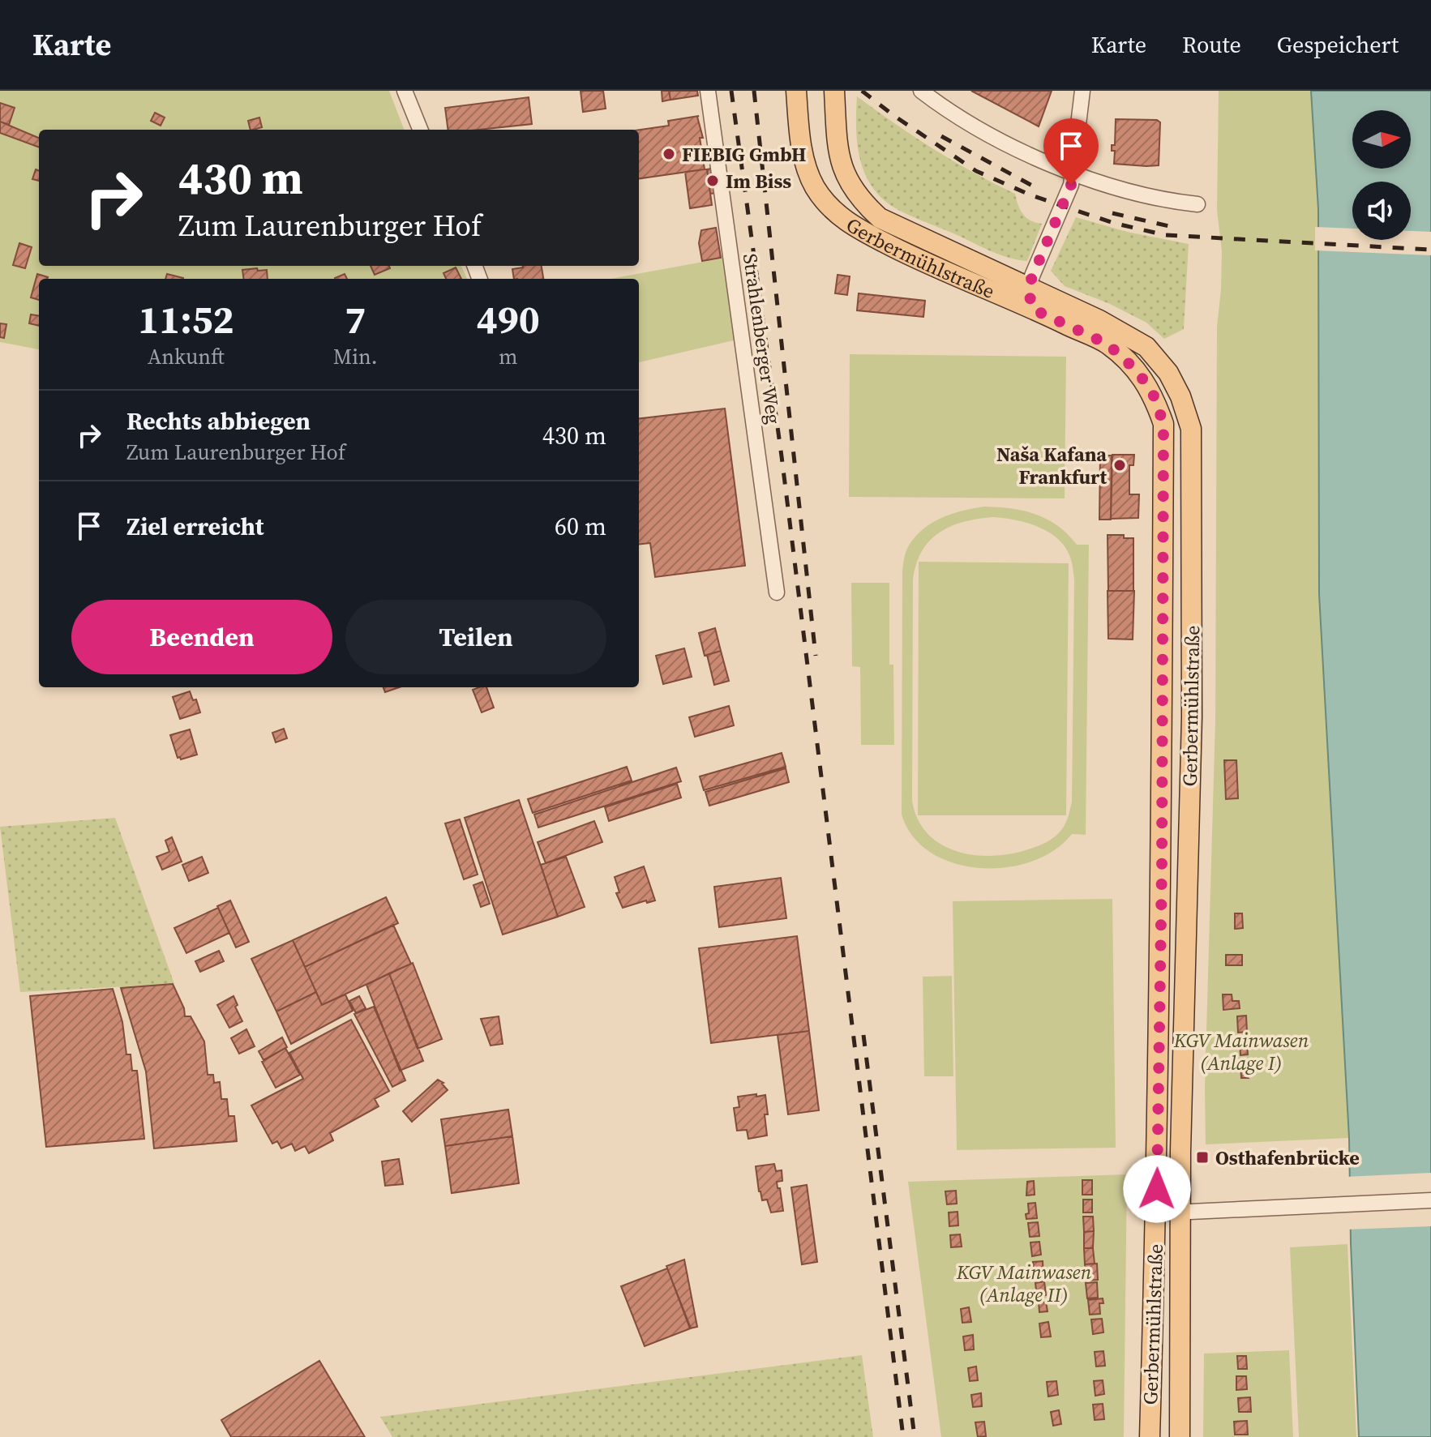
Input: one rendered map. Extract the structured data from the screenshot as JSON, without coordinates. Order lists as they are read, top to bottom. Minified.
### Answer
{"streets":{"main road":["Gerbermühlstraße"],"street":["Strahlenberger Weg"]},"parks":["KGV Mainwasen (Anlage I)","KGV Mainwasen (Anlage II)"],"places":{"other":["FIEBIG GmbH","Im Biss","Naša Kafana Frankfurt"],"transit":["Osthafenbrücke"]},"north":"right","page":{"header":"Karte","nav":["Karte","Route","Gespeichert"],"turn":["430 m","Zum Laurenburger Hof"],"eta":["11:52","Ankunft","7","Min.","490","m"],"list":[{"name":"Rechts abbiegen","note":"Zum Laurenburger Hof","value":"430 m"},{"name":"Ziel erreicht","value":"60 m"}],"buttons":["Beenden","Teilen"]}}
